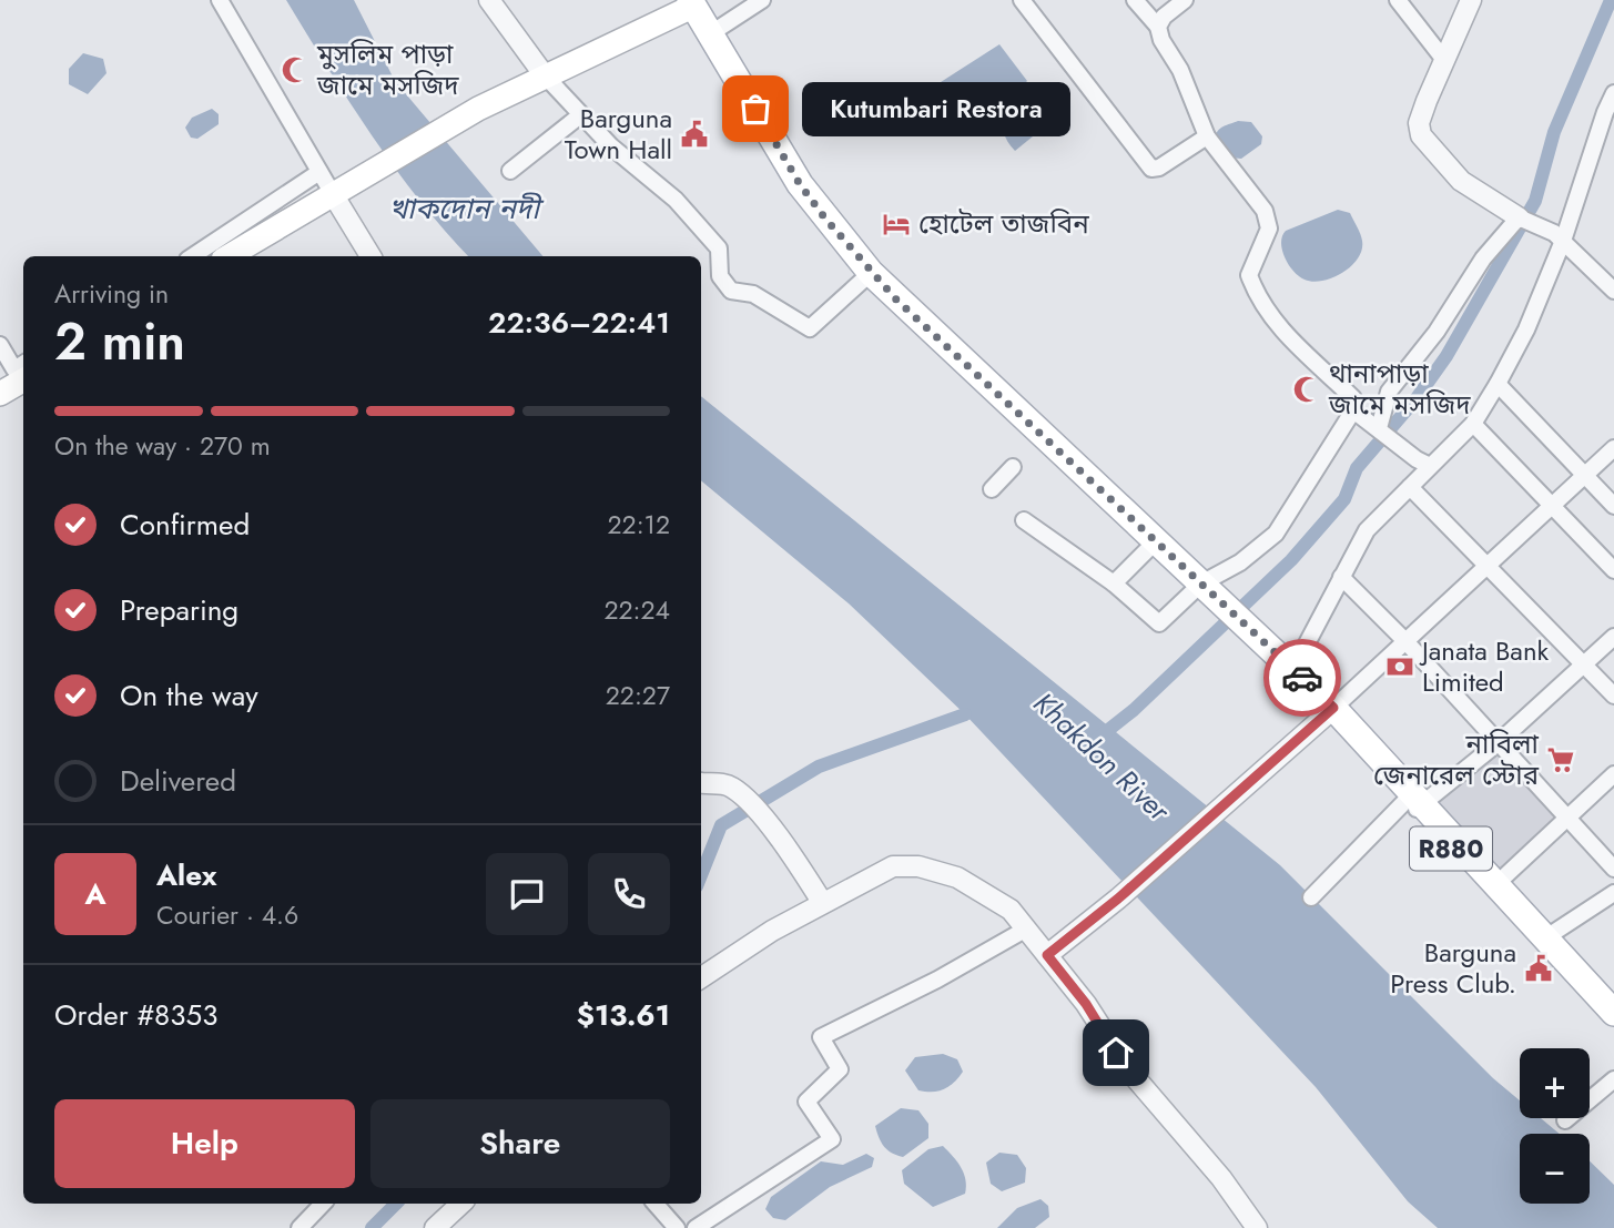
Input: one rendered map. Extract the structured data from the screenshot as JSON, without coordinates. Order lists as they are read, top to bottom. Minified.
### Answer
{"streets":{"main road":["R880"]},"water":["খাকদোন নদী","Khakdon River"],"places":{"mosque":["মুসলিম পাড়া জামে মসজিদ","থানাপাড়া জামে মসজিদ"],"other":["Kutumbari Restora"],"public building":["Barguna Town Hall","Barguna Press Club."],"hotel":["হোটেল তাজবিন"],"bank":["Janata Bank Limited"],"supermarket":["নাবিলা জেনারেল স্টোর"]},"page":{"bubble":"Kutumbari Restora","heading":["2 min","Arriving in","22:36–22:41"],"panel":["Alex","Courier · 4.6","Order #8353","$13.61"],"bar":"On the way · 270 m","list":[["Confirmed","22:12"],["Preparing","22:24"],["On the way","22:27"],"Delivered"],"round":"A","map_buttons":["+","−"],"buttons":["Help","Share"]}}
